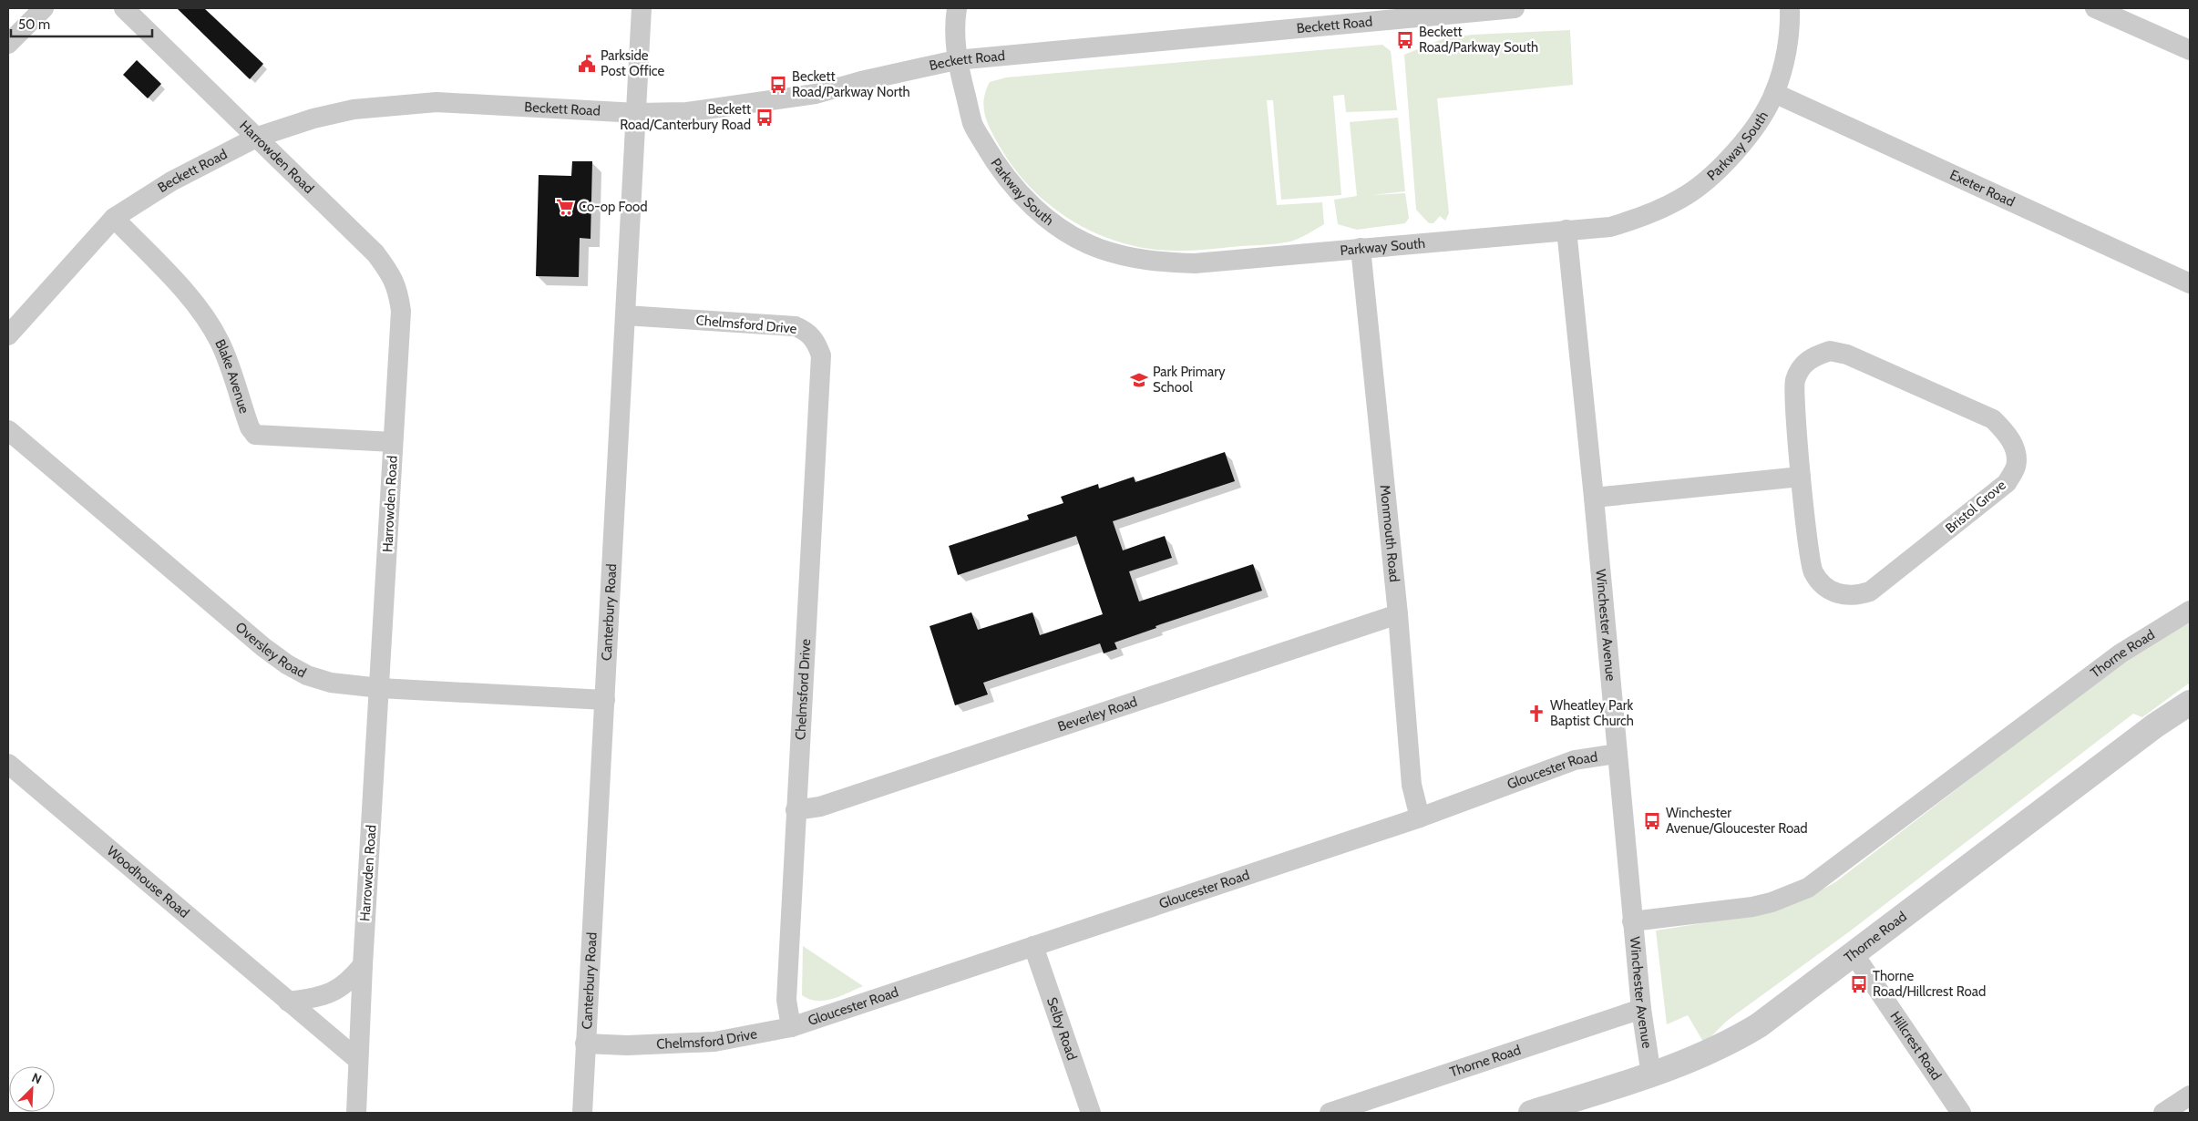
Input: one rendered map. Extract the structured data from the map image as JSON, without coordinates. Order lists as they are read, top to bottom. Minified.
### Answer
{"streets":{"street":["Beckett Road","Parkway South","Harrowden Road","Exeter Road","Chelmsford Drive","Blake Avenue","Bristol Grove","Monmouth Road","Canterbury Road","Winchester Avenue","Oversley Road","Thorne Road","Beverley Road","Gloucester Road","Woodhouse Road","Selby Road","Hillcrest Road"]},"crossings":[["Beckett Road","Parkway South"],["Beckett Road","Harrowden Road"],["Beckett Road","Blake Avenue"],["Beckett Road","Canterbury Road"],["Parkway South","Exeter Road"],["Parkway South","Monmouth Road"],["Parkway South","Winchester Avenue"],["Harrowden Road","Blake Avenue"],["Harrowden Road","Oversley Road"],["Harrowden Road","Woodhouse Road"],["Chelmsford Drive","Canterbury Road"],["Chelmsford Drive","Beverley Road"],["Chelmsford Drive","Gloucester Road"],["Monmouth Road","Beverley Road"],["Monmouth Road","Gloucester Road"],["Canterbury Road","Oversley Road"],["Winchester Avenue","Thorne Road"],["Winchester Avenue","Gloucester Road"],["Thorne Road","Hillcrest Road"],["Gloucester Road","Selby Road"]],"places":{"bus stop":["Beckett Road/Parkway South","Beckett Road/Parkway North","Beckett Road/Canterbury Road","Winchester Avenue/Gloucester Road","Thorne Road/Hillcrest Road"],"public building":["Parkside Post Office"],"supermarket":["Co-op Food"],"school or university":["Park Primary School"],"church":["Wheatley Park Baptist Church"]},"scale_bar":"50 m","north":"top right"}
